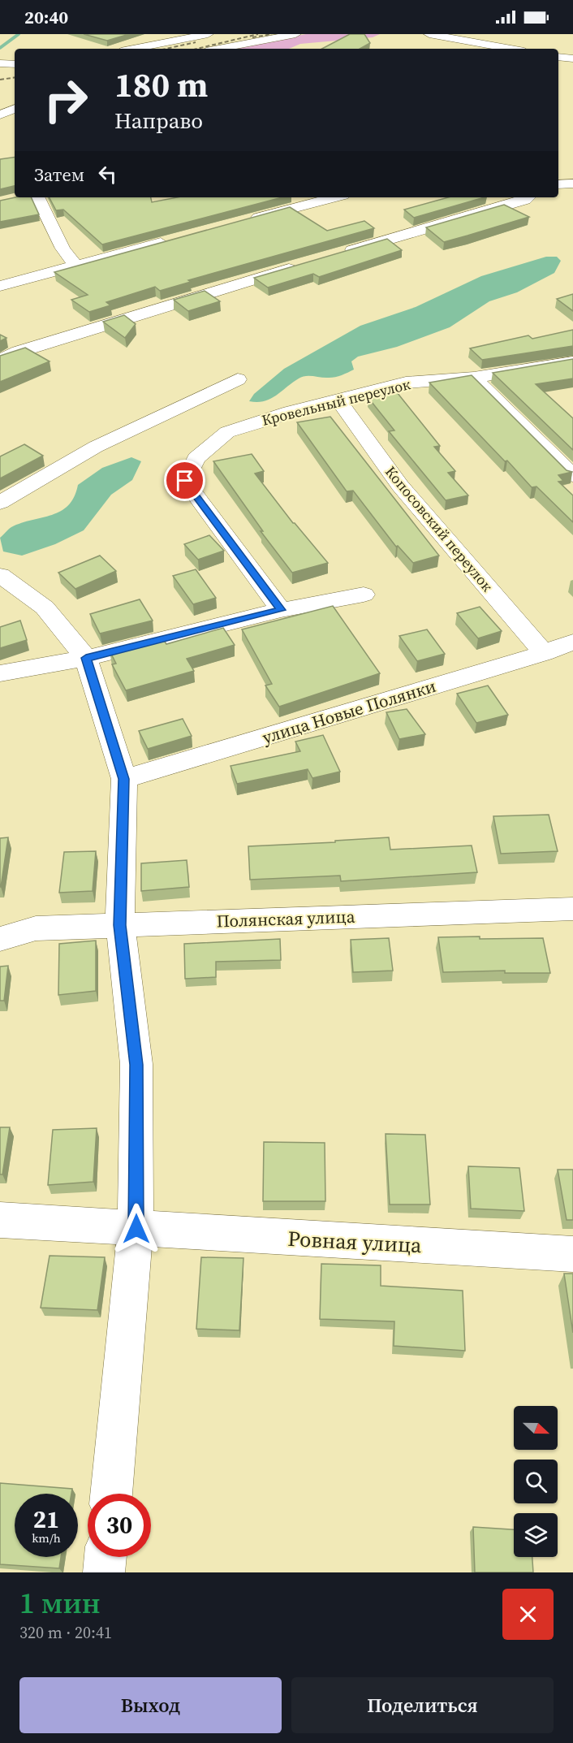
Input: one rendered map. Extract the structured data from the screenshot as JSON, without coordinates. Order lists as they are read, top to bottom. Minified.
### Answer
{"streets":{"street":["Кровельный переулок","Копосовский переулок","улица Новые Полянки","Полянская улица","Ровная улица"]},"crossings":[["Кровельный переулок","Копосовский переулок"],["Копосовский переулок","улица Новые Полянки"]],"north":"right","page":{"status":"20:40","turn":["180 m","Направо"],"then":"Затем","speed":"21 km/h","limit":"30","heading":["1 мин","320 m · 20:41"],"buttons":["Выход","Поделиться"]}}
